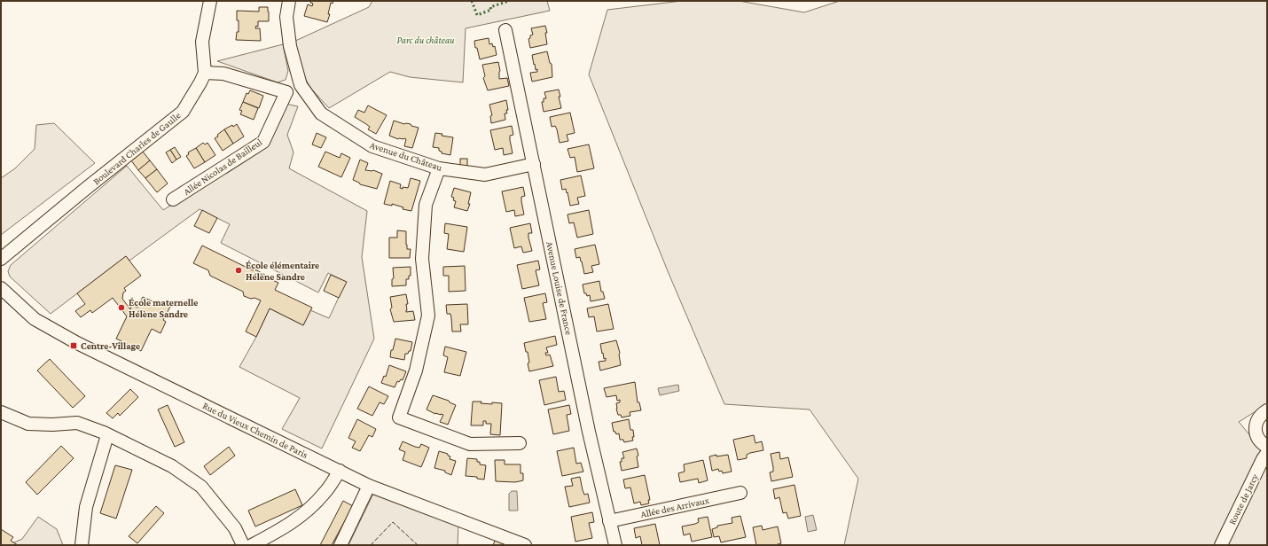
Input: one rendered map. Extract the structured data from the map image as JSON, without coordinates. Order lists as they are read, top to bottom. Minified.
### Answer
{"streets":{"street":["Boulevard Charles de Gaulle","Avenue du Château","Allée Nicolas de Bailleul","Avenue Louise de France","Rue du Vieux Chemin de Paris","Route de Jarcy","Allée des Arrivaux"]},"crossings":[["Avenue du Château","Avenue Louise de France"],["Avenue Louise de France","Allée des Arrivaux"]],"parks":["Parc du château"],"places":{"other":["École élémentaire Hélène Sandre","École maternelle Hélène Sandre"],"transit":["Centre-Village"]}}
